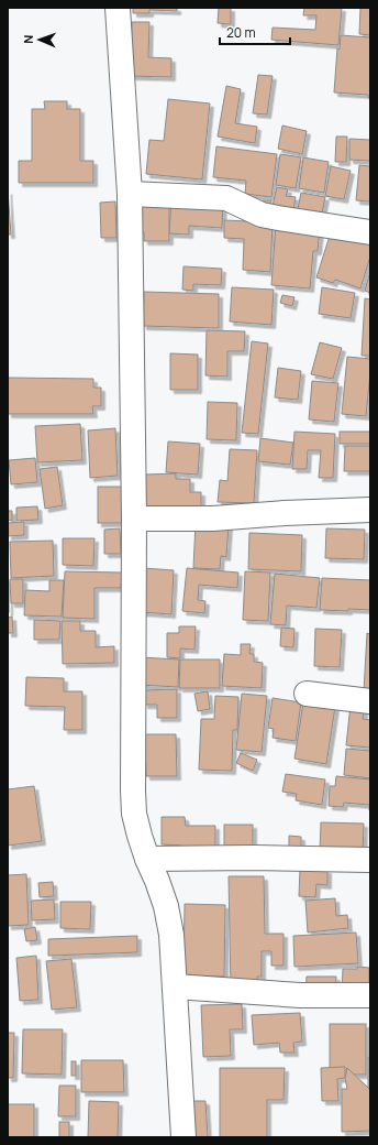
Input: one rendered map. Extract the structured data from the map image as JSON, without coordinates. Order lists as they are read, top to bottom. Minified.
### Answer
{"scale_bar":"20 m","north":"left"}
